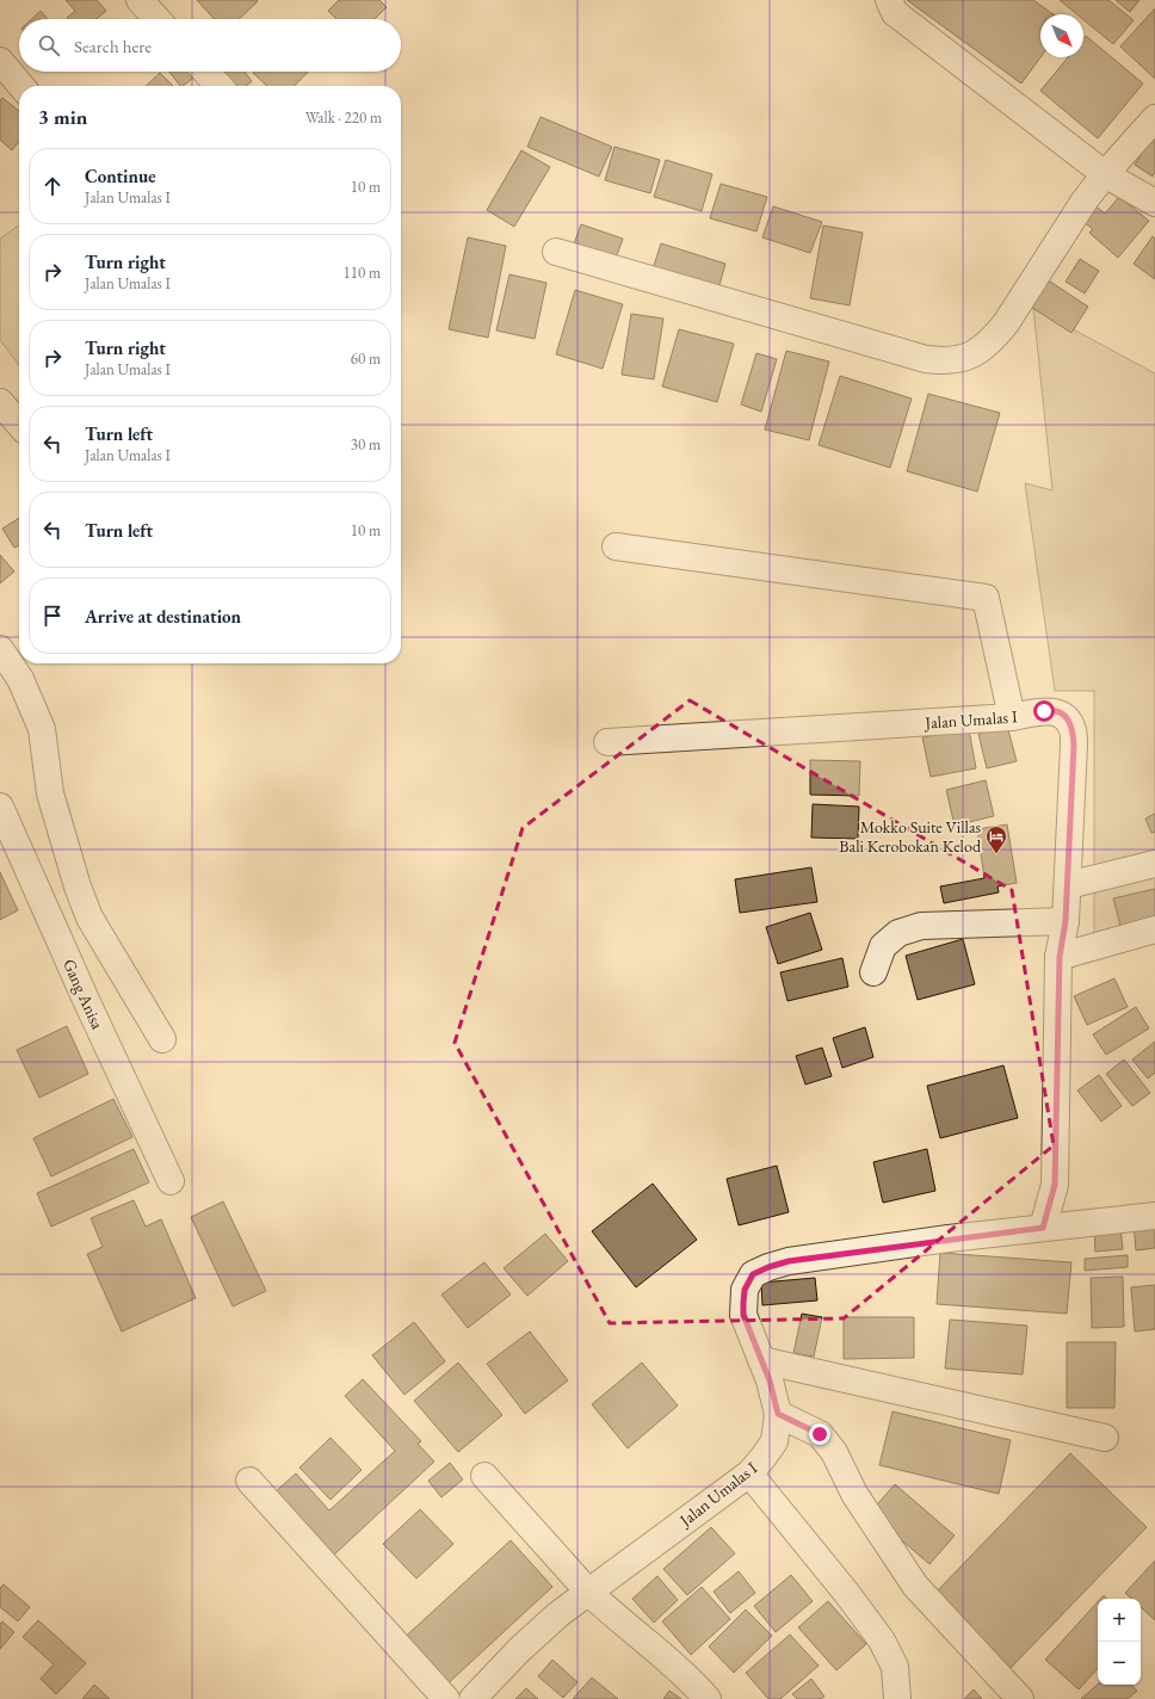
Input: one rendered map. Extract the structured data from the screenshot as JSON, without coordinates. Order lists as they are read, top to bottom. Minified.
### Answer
{"streets":{"street":["Jalan Umalas I","Gang Anisa"]},"places":{"hotel":["Mokko Suite Villas Bali Kerobokan Kelod"]},"north":"bottom right","page":{"search":"Search here","heading":["3 min","Walk · 220 m"],"list":[["Continue","Jalan Umalas I","10 m"],["Turn right","Jalan Umalas I","110 m"],["Turn right","Jalan Umalas I","60 m"],["Turn left","Jalan Umalas I","30 m"],["Turn left","10 m"],"Arrive at destination"],"map_buttons":["+","−"]}}
